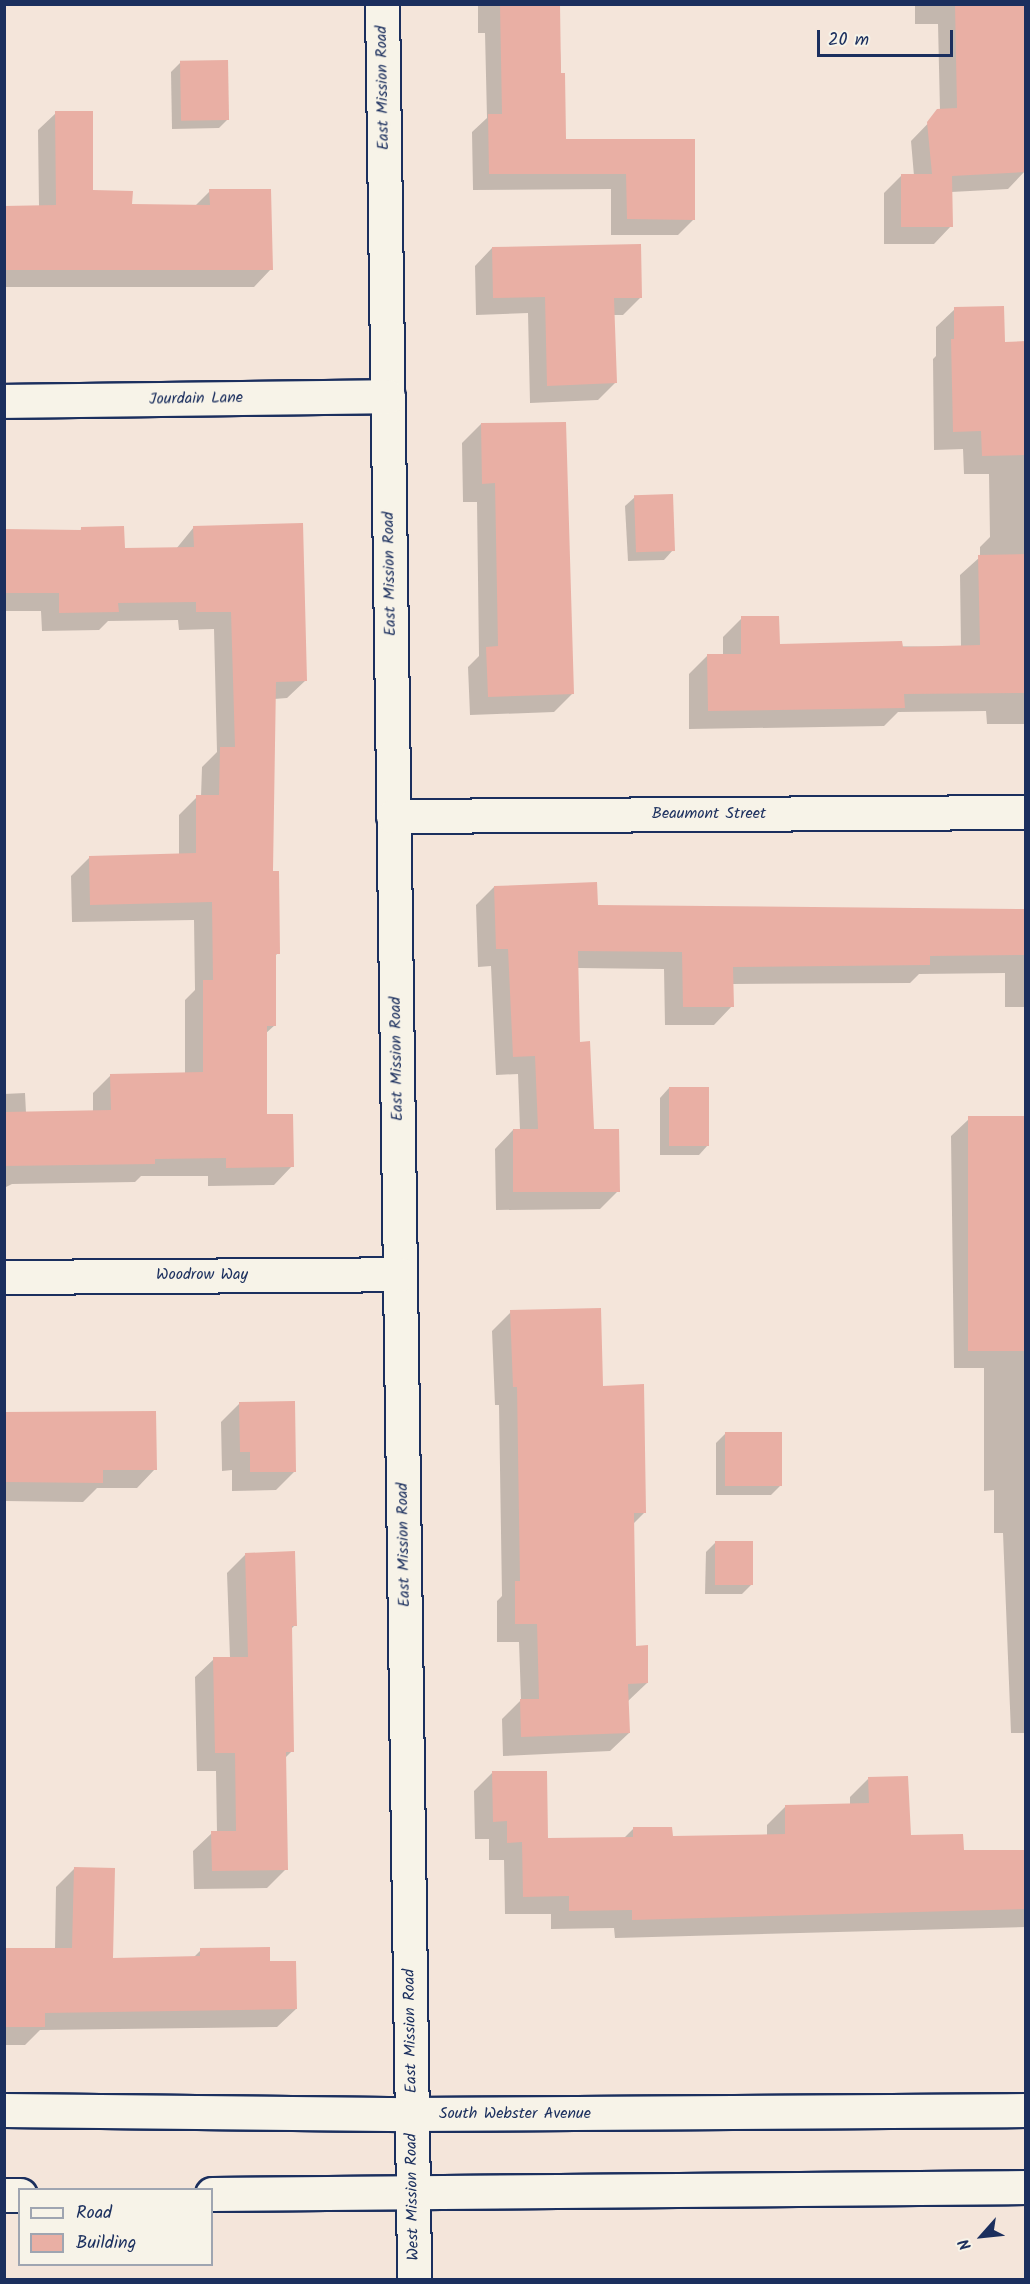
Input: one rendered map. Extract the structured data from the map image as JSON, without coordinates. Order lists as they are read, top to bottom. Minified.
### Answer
{"streets":{"street":["East Mission Road","Jourdain Lane","Beaumont Street","Woodrow Way","South Webster Avenue","West Mission Road"]},"crossings":[["East Mission Road","Jourdain Lane"],["East Mission Road","Beaumont Street"],["East Mission Road","Woodrow Way"],["East Mission Road","South Webster Avenue"],["East Mission Road","West Mission Road"],["South Webster Avenue","West Mission Road"]],"legend":["Road","Building"],"scale_bar":"20 m","north":"bottom left"}
